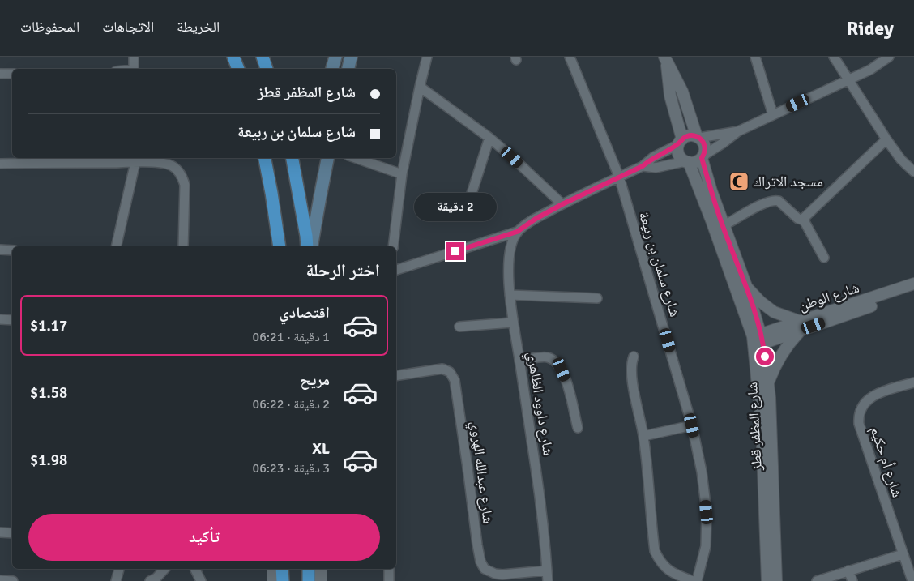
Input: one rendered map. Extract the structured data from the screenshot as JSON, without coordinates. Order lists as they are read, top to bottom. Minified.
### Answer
{"streets":{"street":["شارع سلمان بن ربيعة","شارع الوطن","شارع داوود الظاهري","شارع المظفر قطز","شارع أم حكيم","شارع عبدالله الهروي"]},"crossings":[["شارع الوطن","شارع المظفر قطز"],["شارع داوود الظاهري","شارع عبدالله الهروي"]],"places":{"mosque":["مسجد الاتراك"]},"page":{"header":"Ridey","nav":["الخريطة","الاتجاهات","المحفوظات"],"banner":["شارع المظفر قطز","شارع سلمان بن ربيعة"],"bubble":"2 دقيقة","heading":"اختر الرحلة","list":[{"name":"اقتصادي","note":"1 دقيقة · 06:21","value":"$1.17"},{"name":"مريح","note":"2 دقيقة · 06:22","value":"$1.58"},{"name":"XL","note":"3 دقيقة · 06:23","value":"$1.98"}],"buttons":"تأكيد"}}
